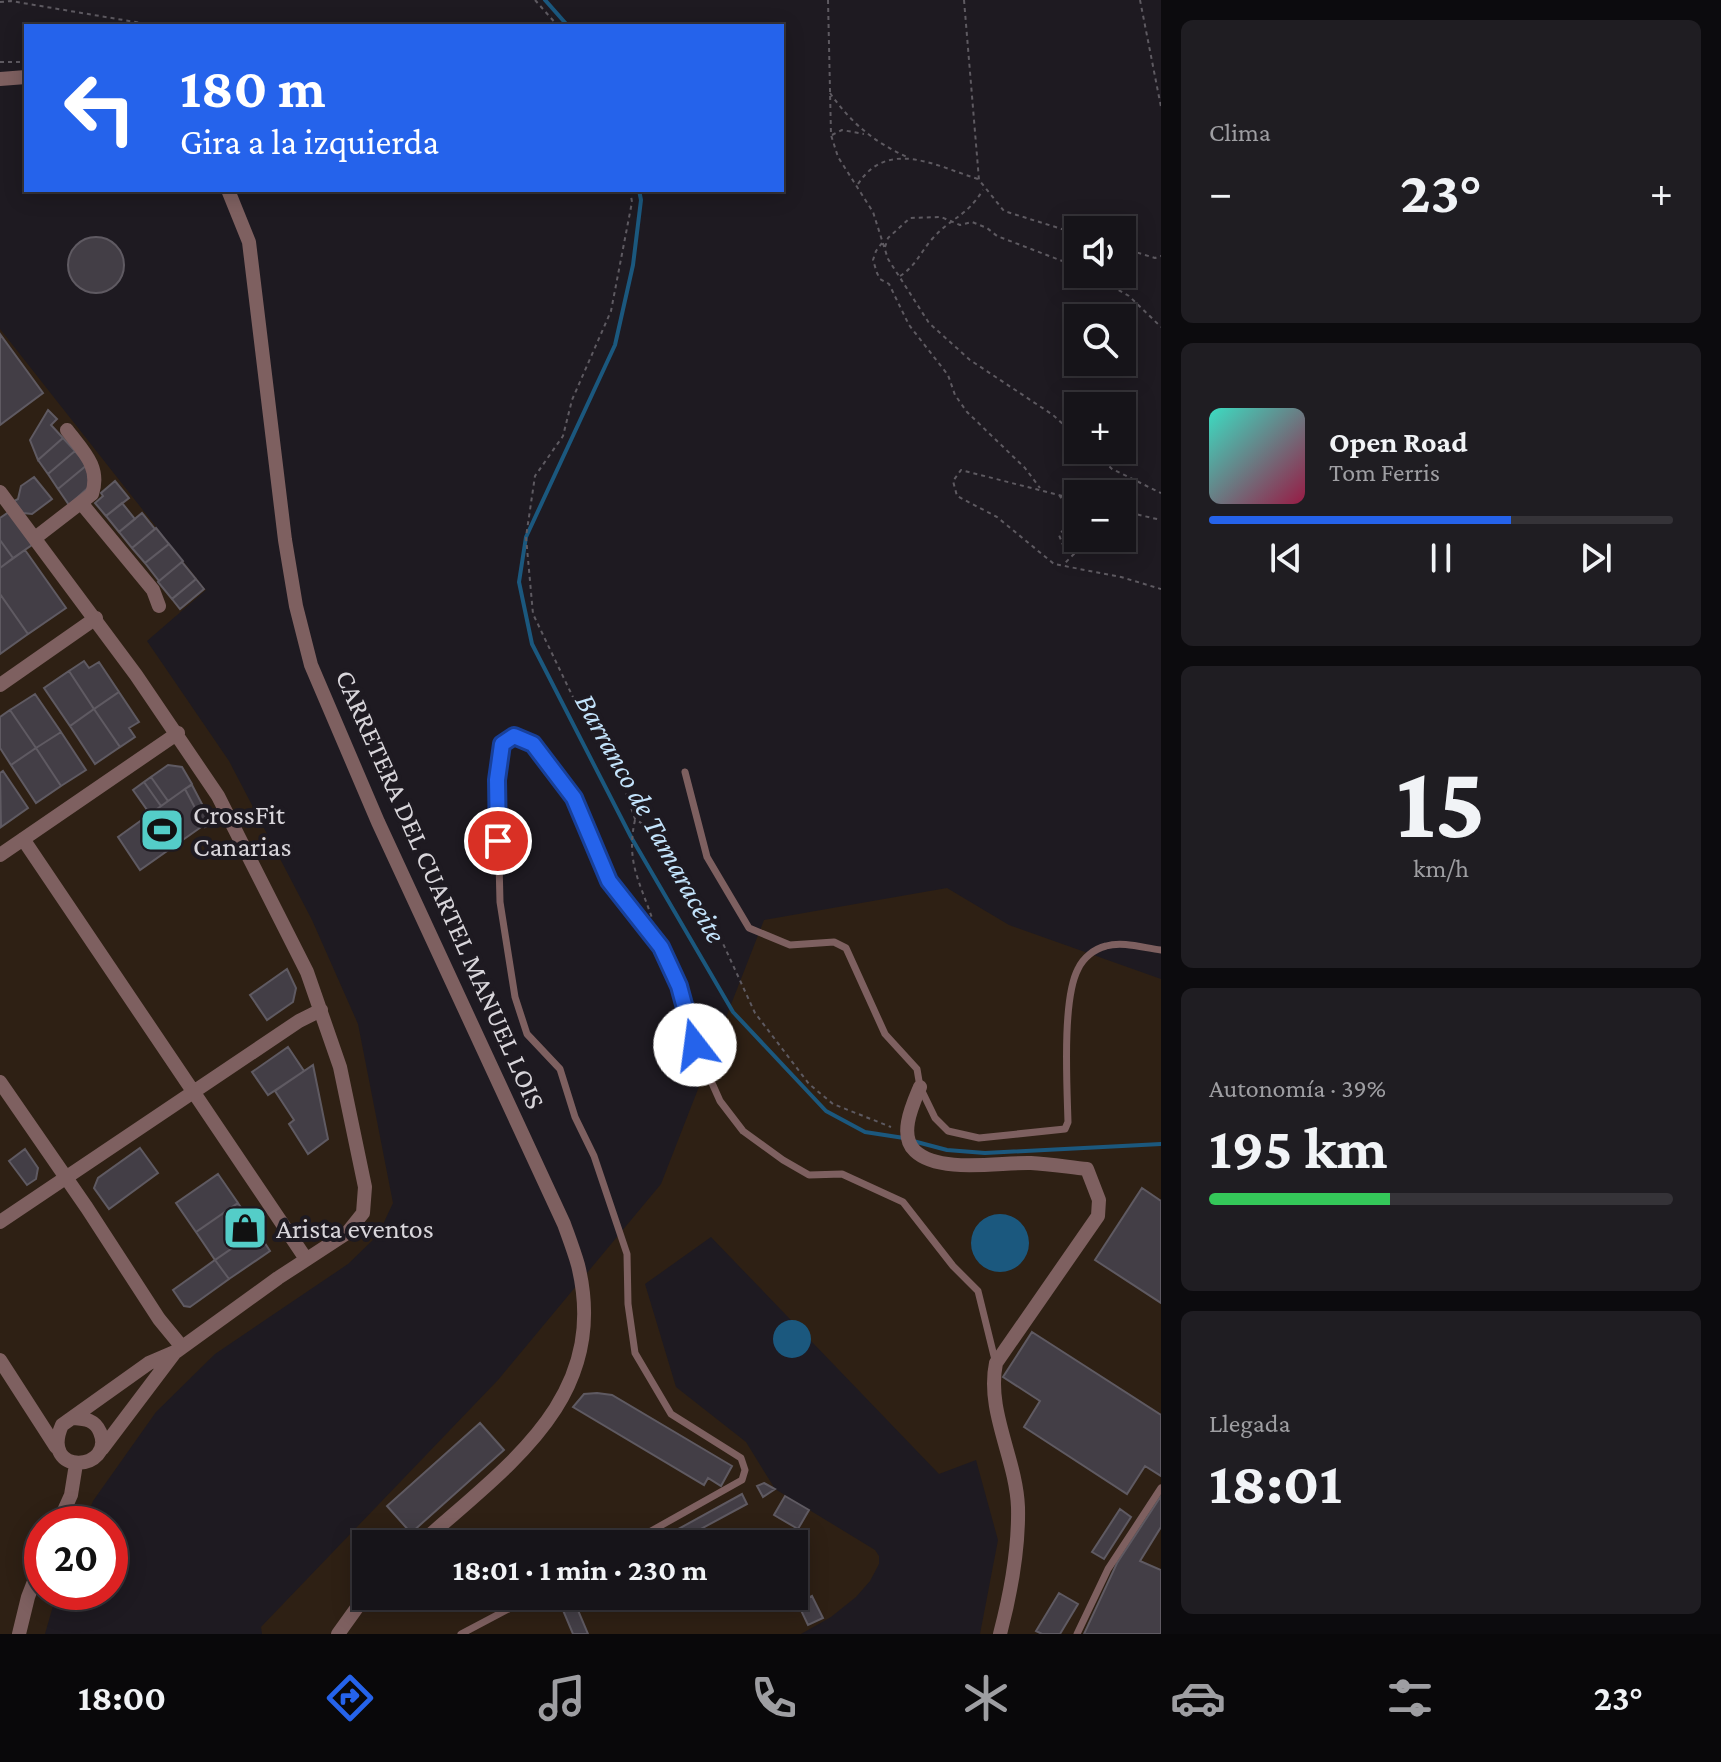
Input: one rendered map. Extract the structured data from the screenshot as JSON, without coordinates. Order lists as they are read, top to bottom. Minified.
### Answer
{"streets":{"street":["CARRETERA DEL CUARTEL MANUEL LOIS"]},"water":["Barranco de Tamaraceite"],"places":{"sports":["CrossFit Canarias"],"shop":["Arista eventos"]},"page":{"tile":["Clima",["15","km/h"],["Autonomía · 39%","195 km"],["Llegada","18:01"]],"turn":["180 m","Gira a la izquierda"],"heat":["−","23°","+"],"map_buttons":["+","−"],"song":["Open Road","Tom Ferris"],"limit":"20","trip":"18:01 · 1 min · 230 m","tabs":["18:00","23°"]}}
